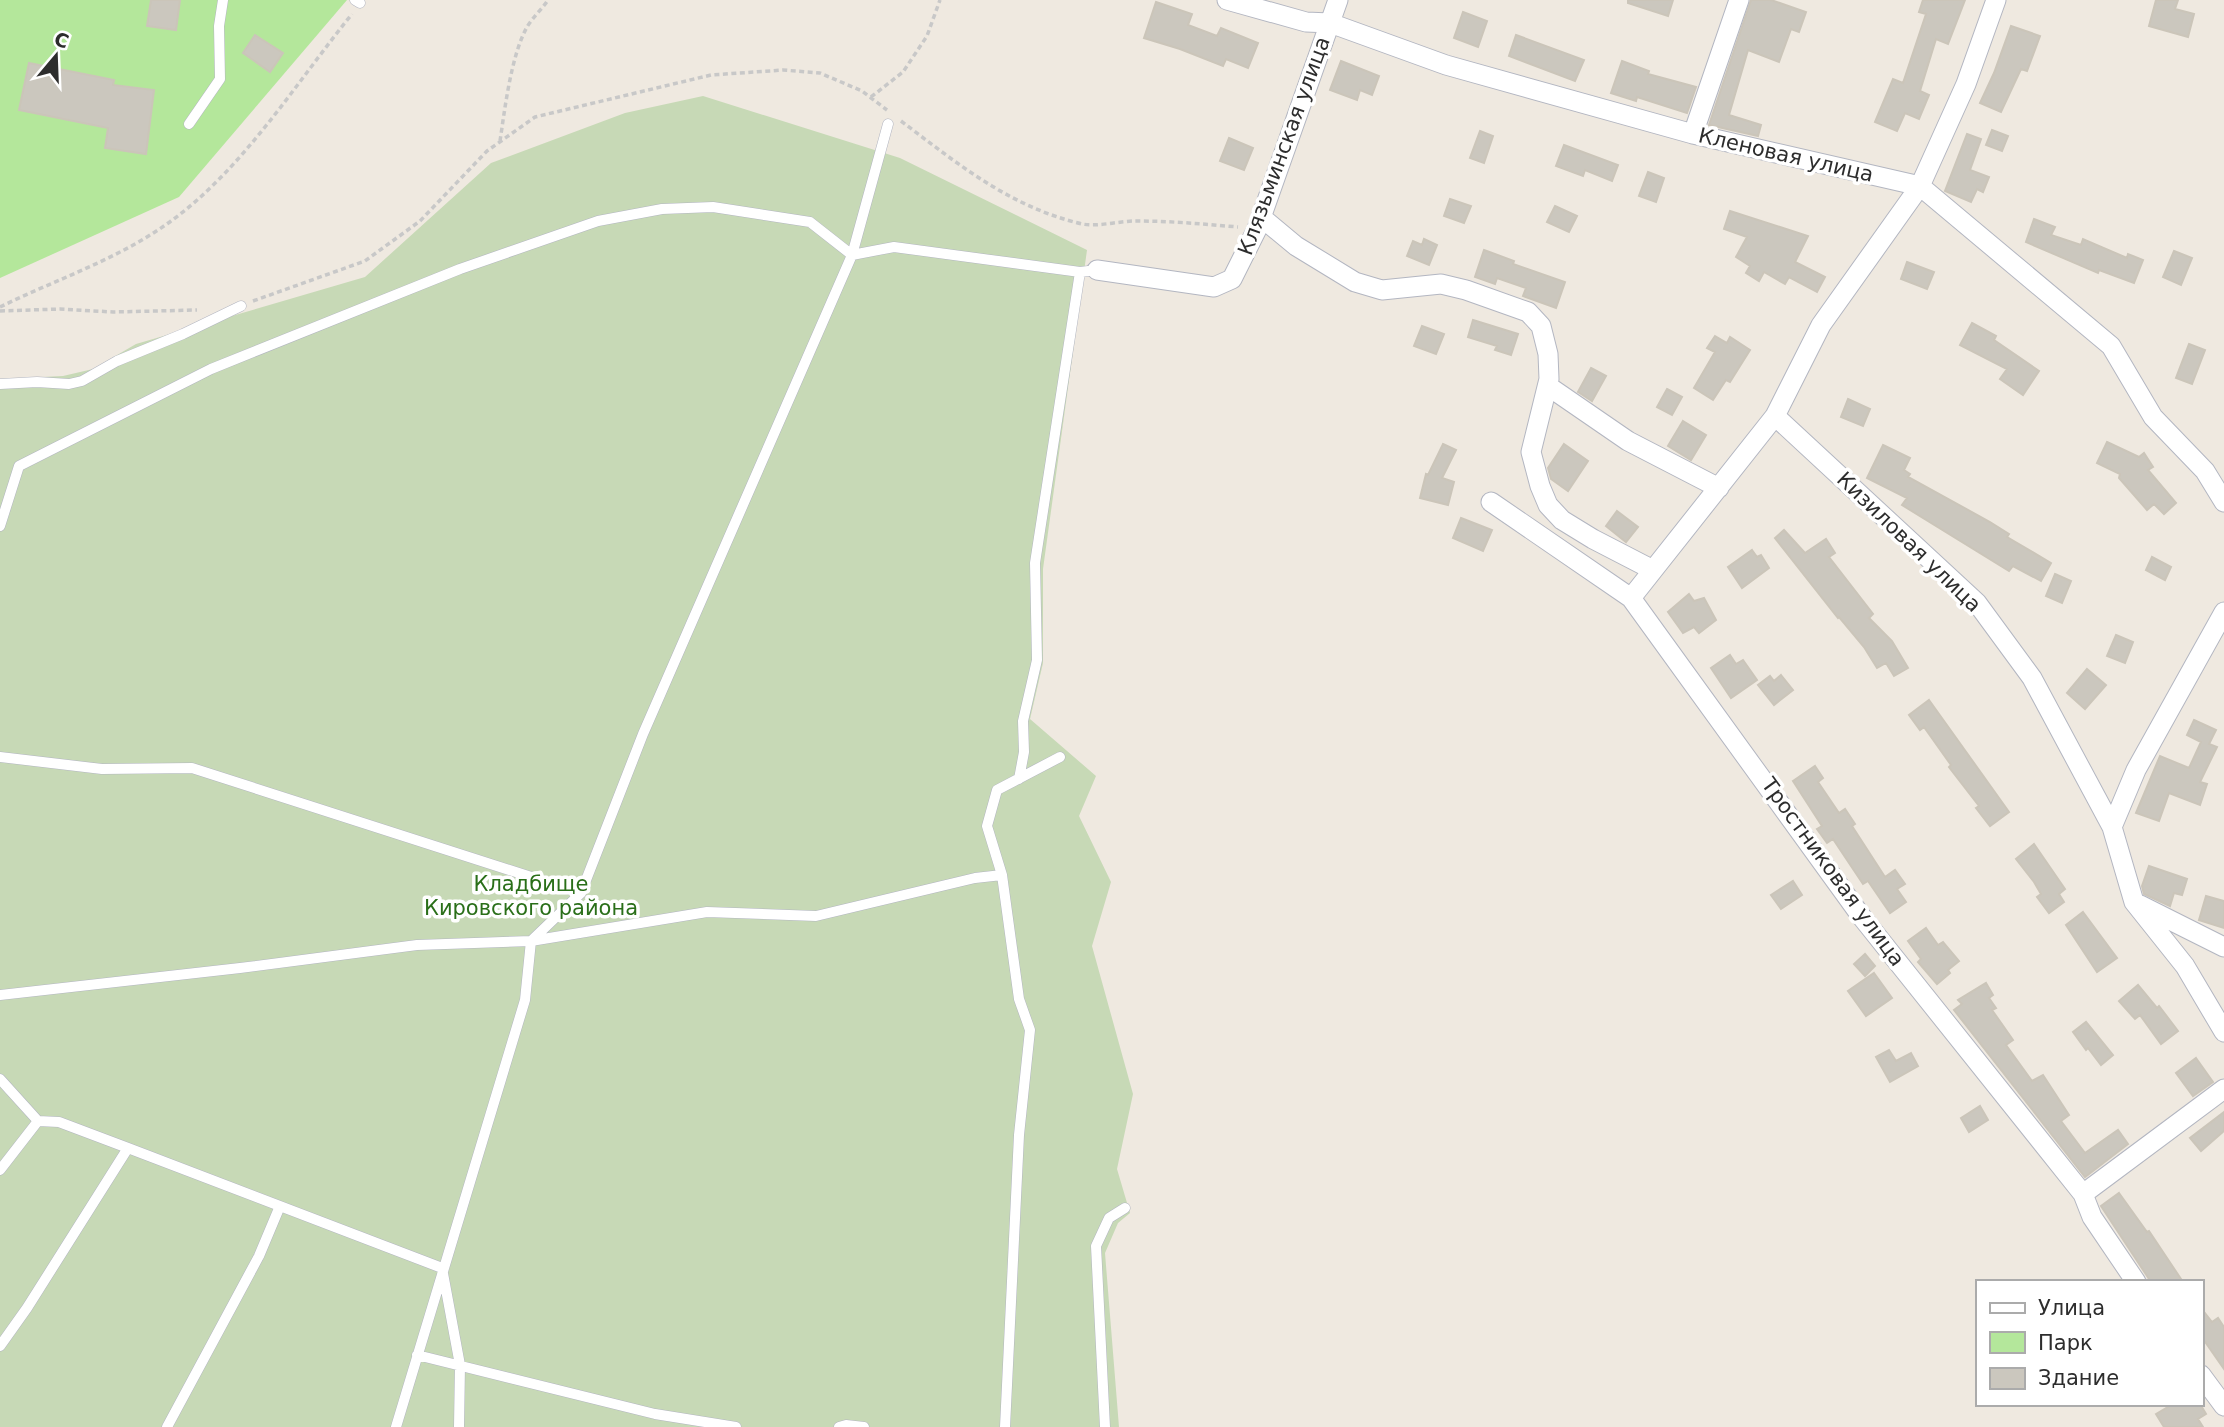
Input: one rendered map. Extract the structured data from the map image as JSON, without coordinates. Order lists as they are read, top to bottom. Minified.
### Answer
{"streets":{"street":["Клязьминская улица","Кленовая улица","Кизиловая улица","Тростниковая улица"]},"crossings":[["Клязьминская улица","Кленовая улица"]],"parks":["Кладбище Кировского района"],"legend":["Улица","Парк","Здание"],"north":"top"}
